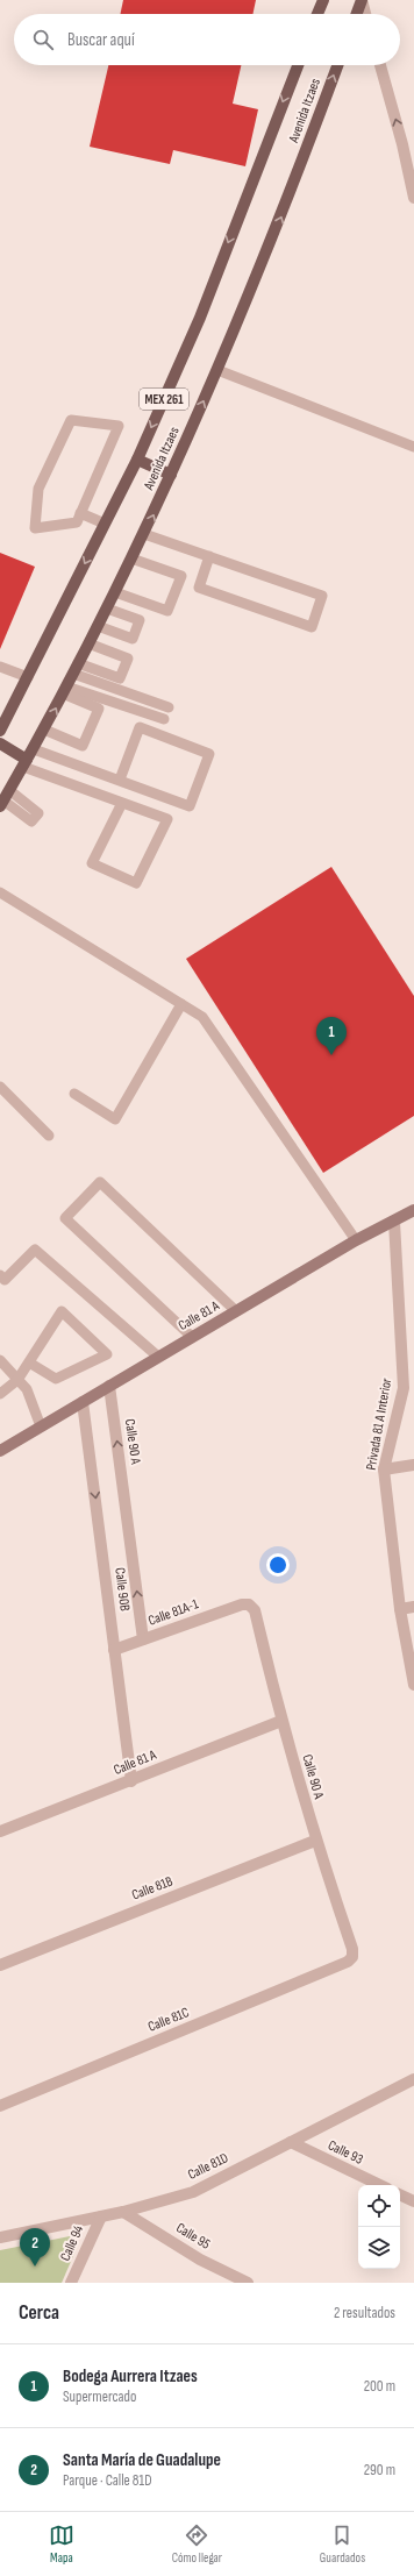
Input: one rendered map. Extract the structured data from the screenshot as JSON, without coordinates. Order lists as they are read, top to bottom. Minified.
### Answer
{"streets":{"main road":["Avenida Itzaes","MEX 261"],"street":["Calle 81 A","Privada 81 A Interior","Calle 90 A","Calle 90B","Calle 81A-1","Calle 81B","Calle 81C","Calle 93","Calle 81D","Calle 95","Calle 94"]},"crossings":[["Calle 81 A","Privada 81 A Interior"],["Calle 81 A","Calle 90 A"],["Calle 81 A","Calle 90B"],["Calle 90 A","Calle 81A-1"],["Calle 90 A","Calle 81B"],["Calle 90 A","Calle 81C"],["Calle 90B","Calle 81A-1"],["Calle 93","Calle 81D"],["Calle 81D","Calle 95"],["Calle 81D","Calle 94"]],"one_way":["Calle 90 A","Calle 90B"],"page":{"search":"Buscar aquí","pins":["1","2"],"heading":["Cerca","2 resultados"],"list":[{"mark":"1","name":"Bodega Aurrera Itzaes","note":"Supermercado","value":"200 m"},{"mark":"2","name":"Santa María de Guadalupe","note":"Parque · Calle 81D","value":"290 m"}],"nav":["Mapa","Cómo llegar","Guardados"]}}
